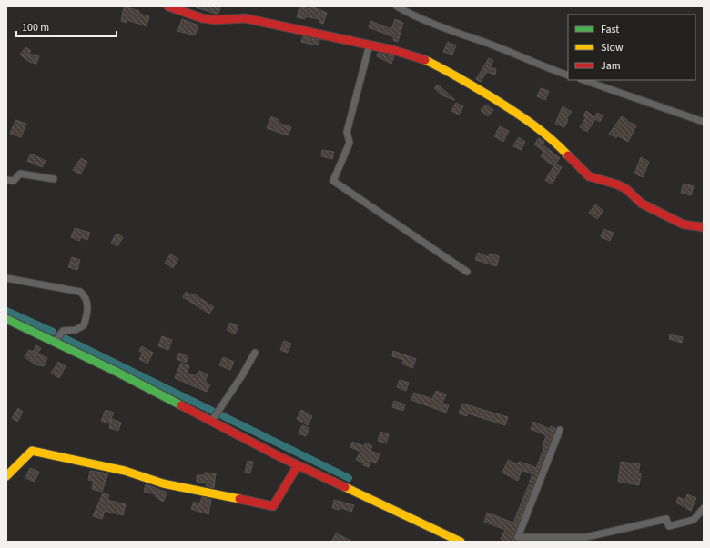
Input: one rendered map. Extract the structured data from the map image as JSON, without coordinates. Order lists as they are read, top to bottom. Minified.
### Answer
{"legend":["Fast","Slow","Jam"],"scale_bar":"100 m"}
